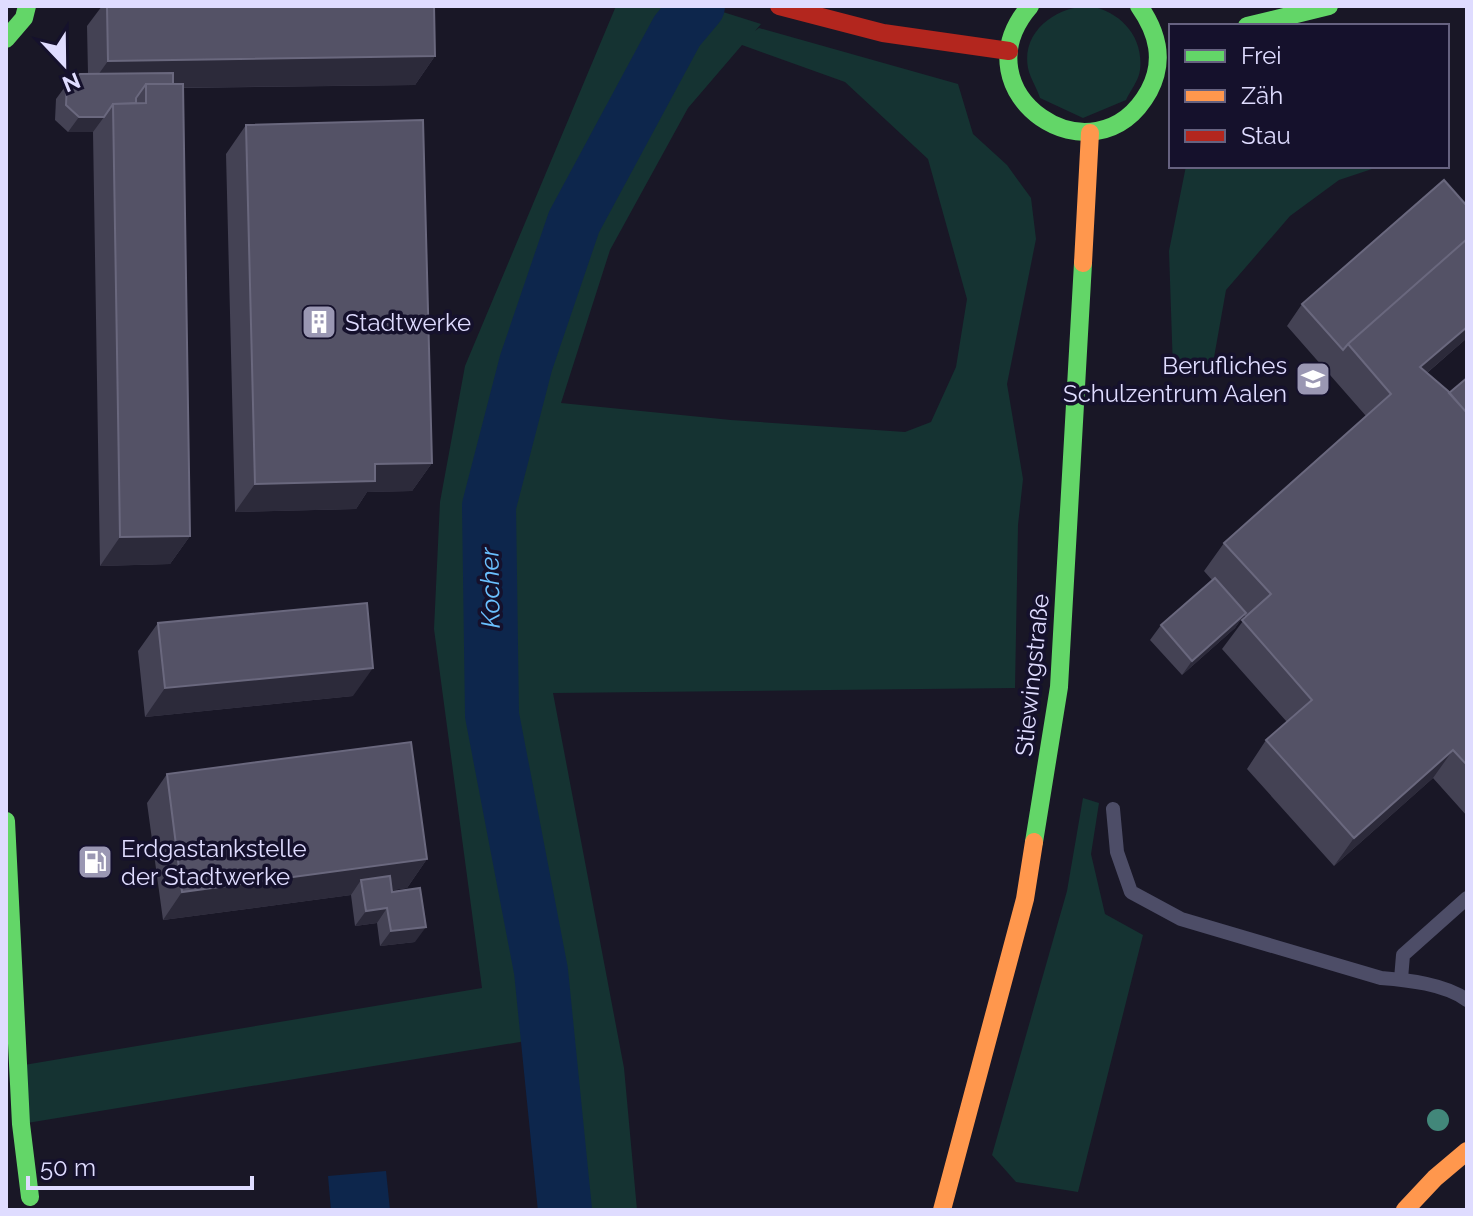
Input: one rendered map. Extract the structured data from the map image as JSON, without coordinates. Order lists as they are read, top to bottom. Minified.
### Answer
{"streets":{"main road":["Stiewingstraße"]},"water":["Kocher"],"places":{"building":["Stadtwerke"],"school or university":["Berufliches Schulzentrum Aalen"],"fuel station":["Erdgastankstelle der Stadtwerke"]},"legend":["Frei","Zäh","Stau"],"scale_bar":"50 m","north":"bottom"}
